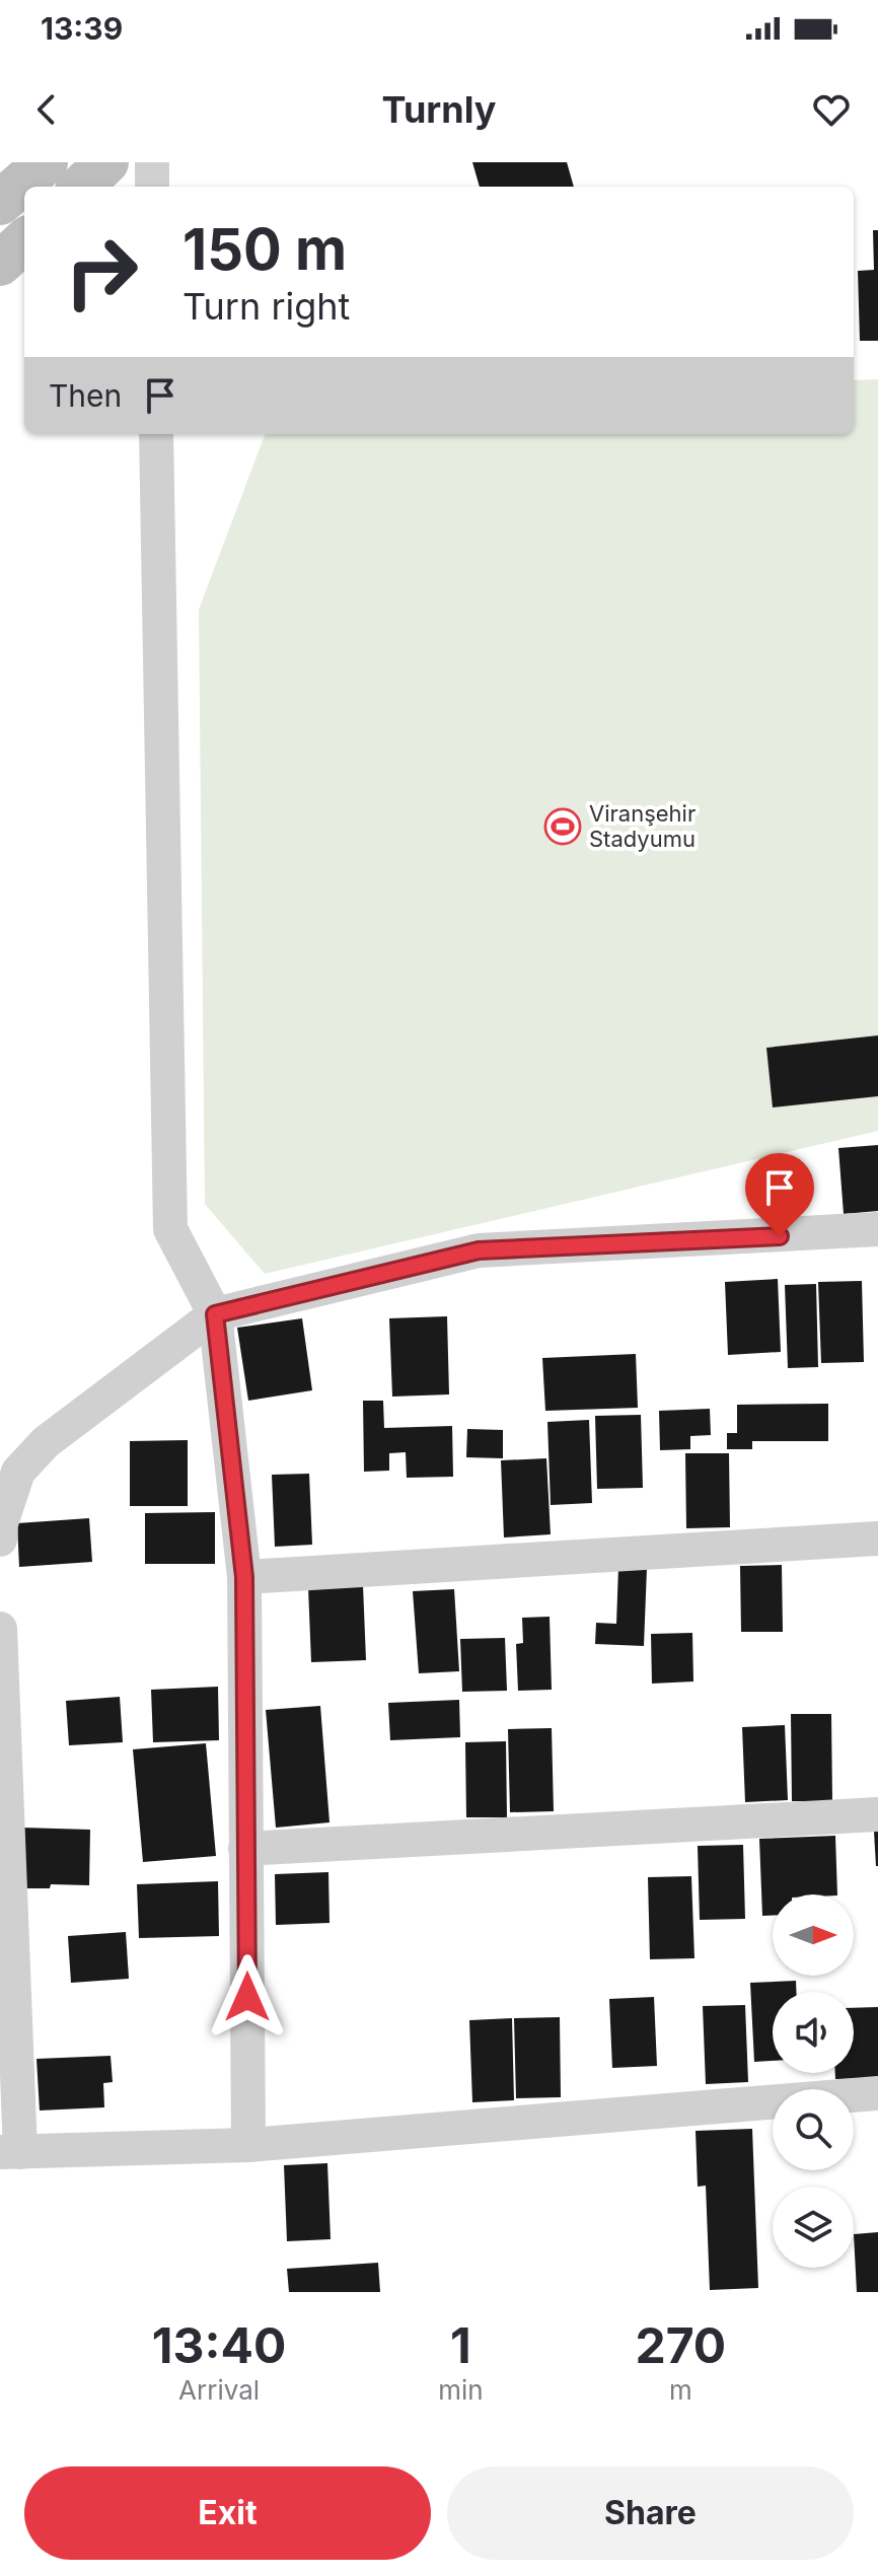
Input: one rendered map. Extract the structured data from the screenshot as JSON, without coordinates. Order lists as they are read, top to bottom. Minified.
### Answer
{"places":{"sports":["Viranşehir Stadyumu"]},"north":"right","page":{"status":"13:39","header":"Turnly","turn":["150 m","Turn right"],"then":"Then","eta":["13:40","Arrival","1","min","270","m"],"buttons":["Exit","Share"]}}
